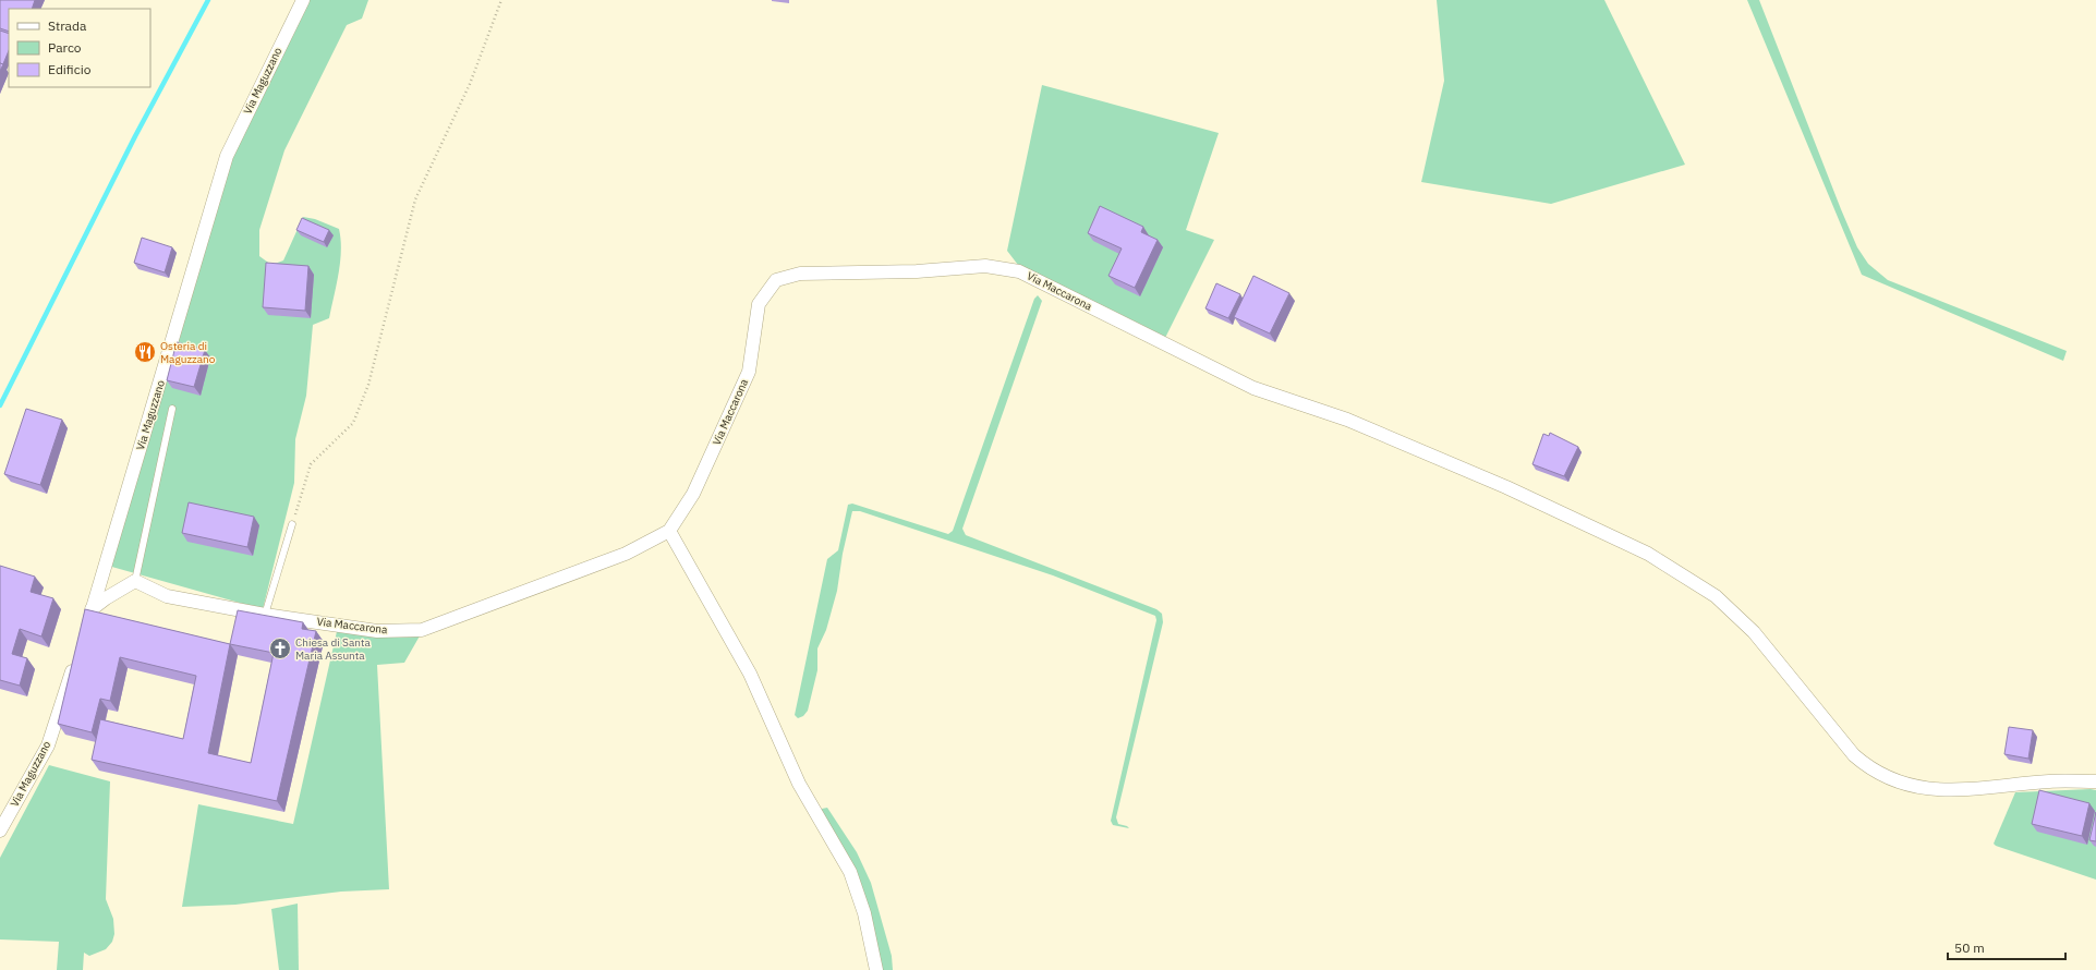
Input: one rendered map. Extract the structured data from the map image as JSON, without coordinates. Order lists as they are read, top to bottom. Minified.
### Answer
{"streets":{"street":["Via Maguzzano","Via Maccarona"]},"places":{"restaurant":["Osteria di Maguzzano"],"church":["Chiesa di Santa Maria Assunta"]},"legend":["Strada","Parco","Edificio"],"scale_bar":"50 m"}
